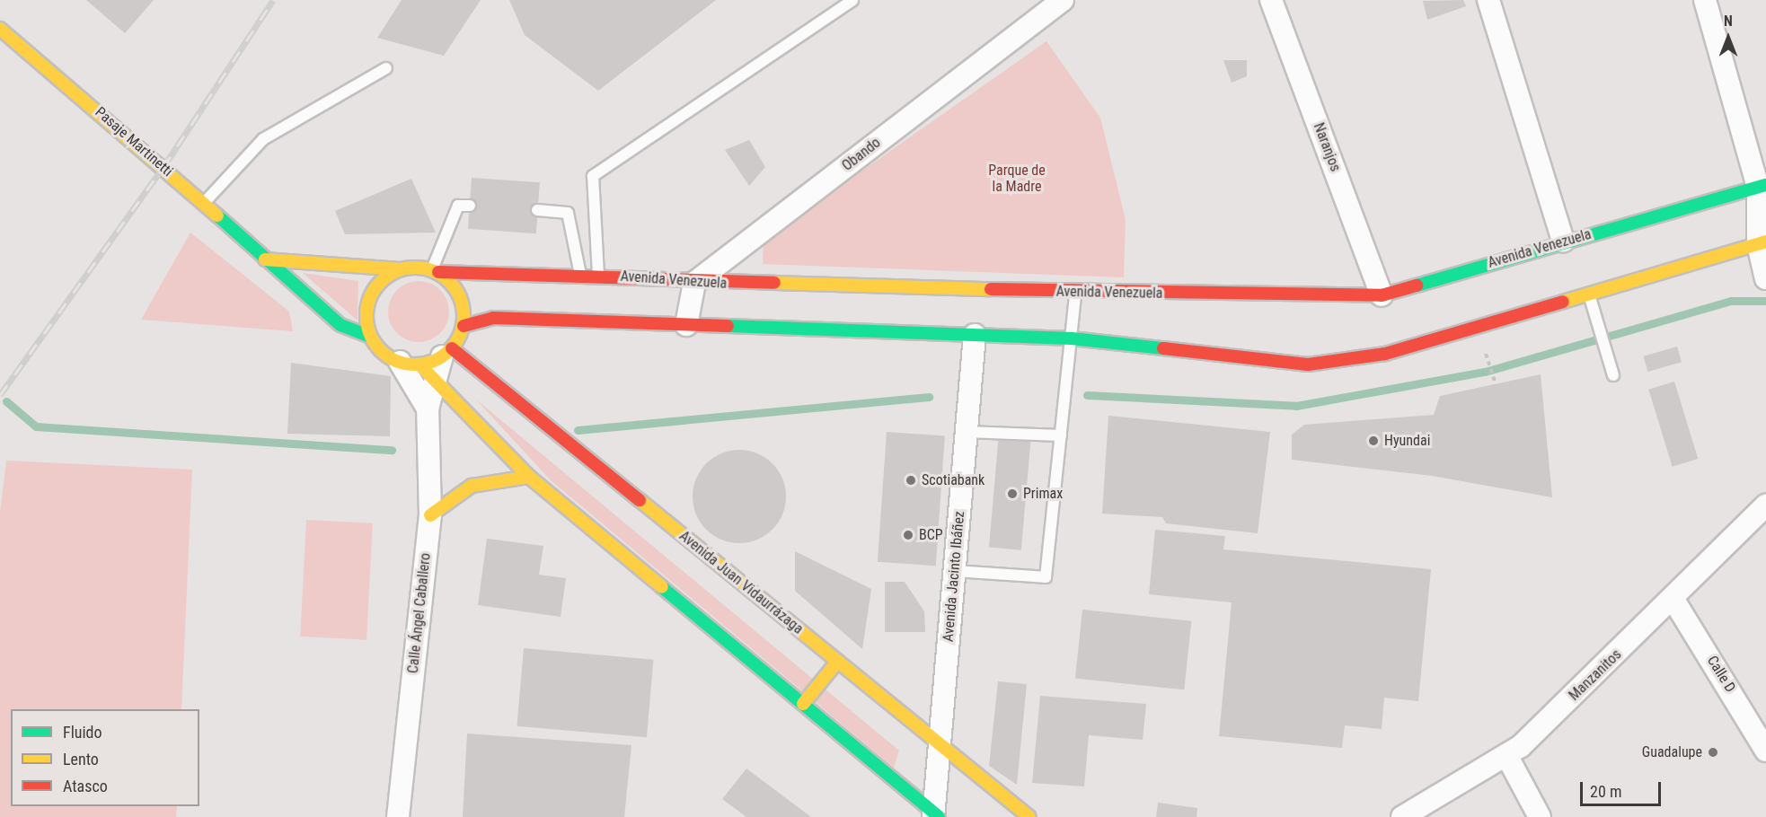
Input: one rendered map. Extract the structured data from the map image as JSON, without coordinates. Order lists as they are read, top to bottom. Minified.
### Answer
{"streets":{"main road":["Pasaje Martinetti","Avenida Venezuela","Avenida Juan Vidaurrázaga"],"street":["Naranjos","Obando","Avenida Jacinto Ibáñez","Calle Ángel Caballero","Calle D","Manzanitos"]},"crossings":[["Pasaje Martinetti","Avenida Venezuela"],["Pasaje Martinetti","Avenida Juan Vidaurrázaga"],["Pasaje Martinetti","Calle Ángel Caballero"],["Naranjos","Avenida Venezuela"],["Obando","Avenida Venezuela"],["Avenida Venezuela","Avenida Juan Vidaurrázaga"],["Avenida Venezuela","Calle Ángel Caballero"],["Avenida Jacinto Ibáñez","Avenida Juan Vidaurrázaga"],["Avenida Juan Vidaurrázaga","Calle Ángel Caballero"],["Calle D","Manzanitos"]],"parks":["Parque de la Madre"],"places":["Hyundai","Scotiabank","Primax","BCP","Guadalupe"],"legend":["Fluido","Lento","Atasco"],"scale_bar":"20 m","north":"top"}
